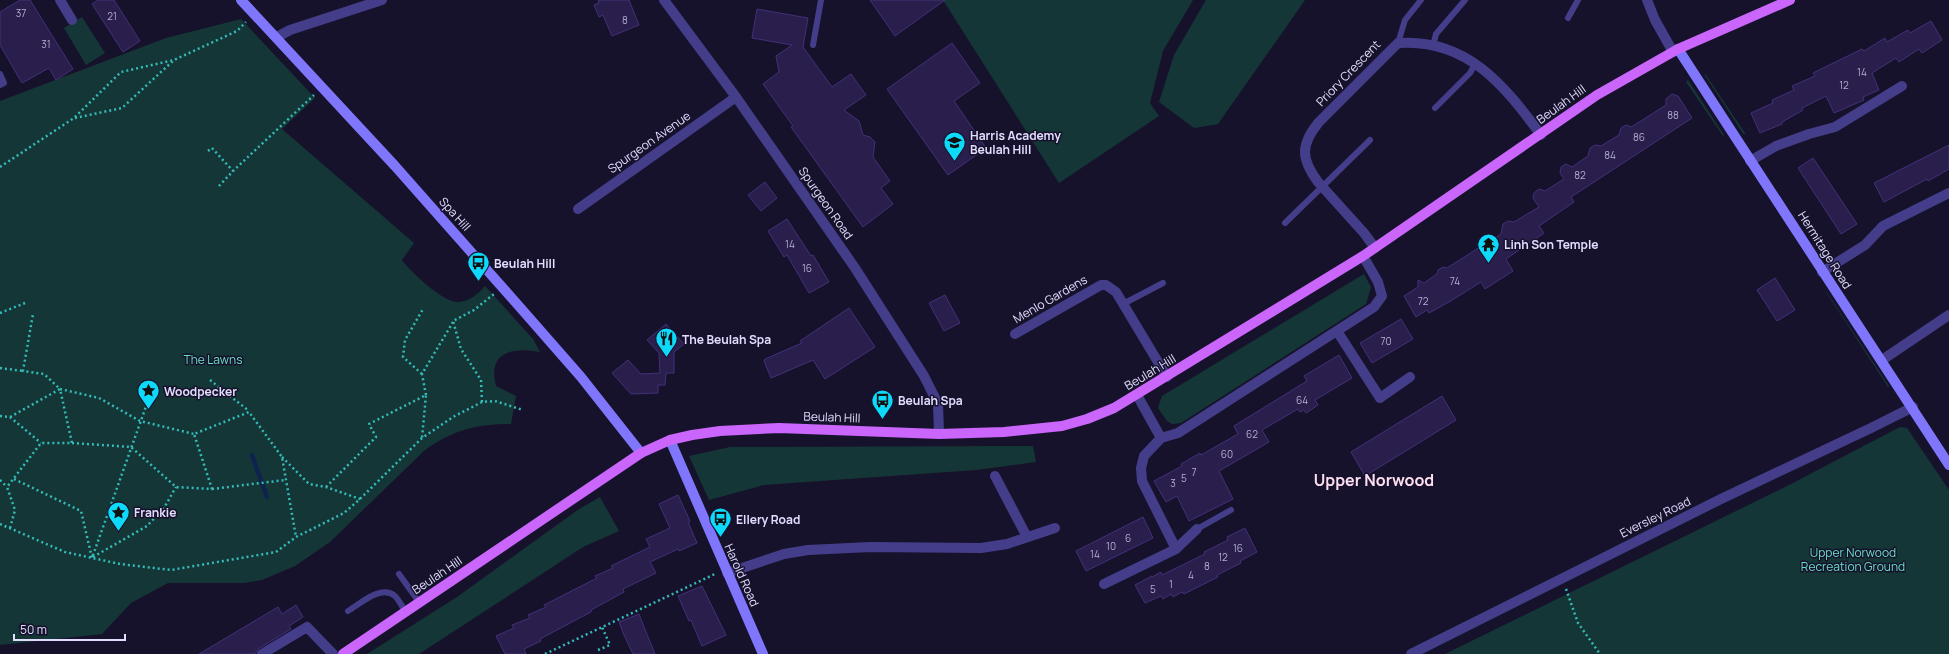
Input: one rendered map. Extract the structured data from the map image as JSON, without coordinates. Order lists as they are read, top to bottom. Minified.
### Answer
{"streets":{"main road":["Beulah Hill"],"street":["Priory Crescent","Spurgeon Avenue","Spurgeon Road","Spa Hill","Hermitage Road","Menlo Gardens","Eversley Road","Harold Road"]},"crossings":[["Priory Crescent","Beulah Hill"],["Beulah Hill","Spurgeon Road"],["Beulah Hill","Spa Hill"],["Beulah Hill","Hermitage Road"],["Beulah Hill","Menlo Gardens"],["Beulah Hill","Harold Road"],["Spurgeon Avenue","Spurgeon Road"],["Hermitage Road","Eversley Road"]],"districts":["Upper Norwood"],"parks":["The Lawns","Upper Norwood Recreation Ground"],"places":{"school or university":["Harris Academy Beulah Hill"],"temple":["Linh Son Temple"],"bus stop":["Beulah Hill","Beulah Spa","Ellery Road"],"restaurant":["The Beulah Spa"],"place":["Woodpecker","Frankie"]},"house_numbers":["37","21","8","31","14","12","88","86","84","82","14","16","74","72","70","64","62","60","7","5","3","6","10","16","14","12","8","4","1","5"],"scale_bar":"50 m"}
